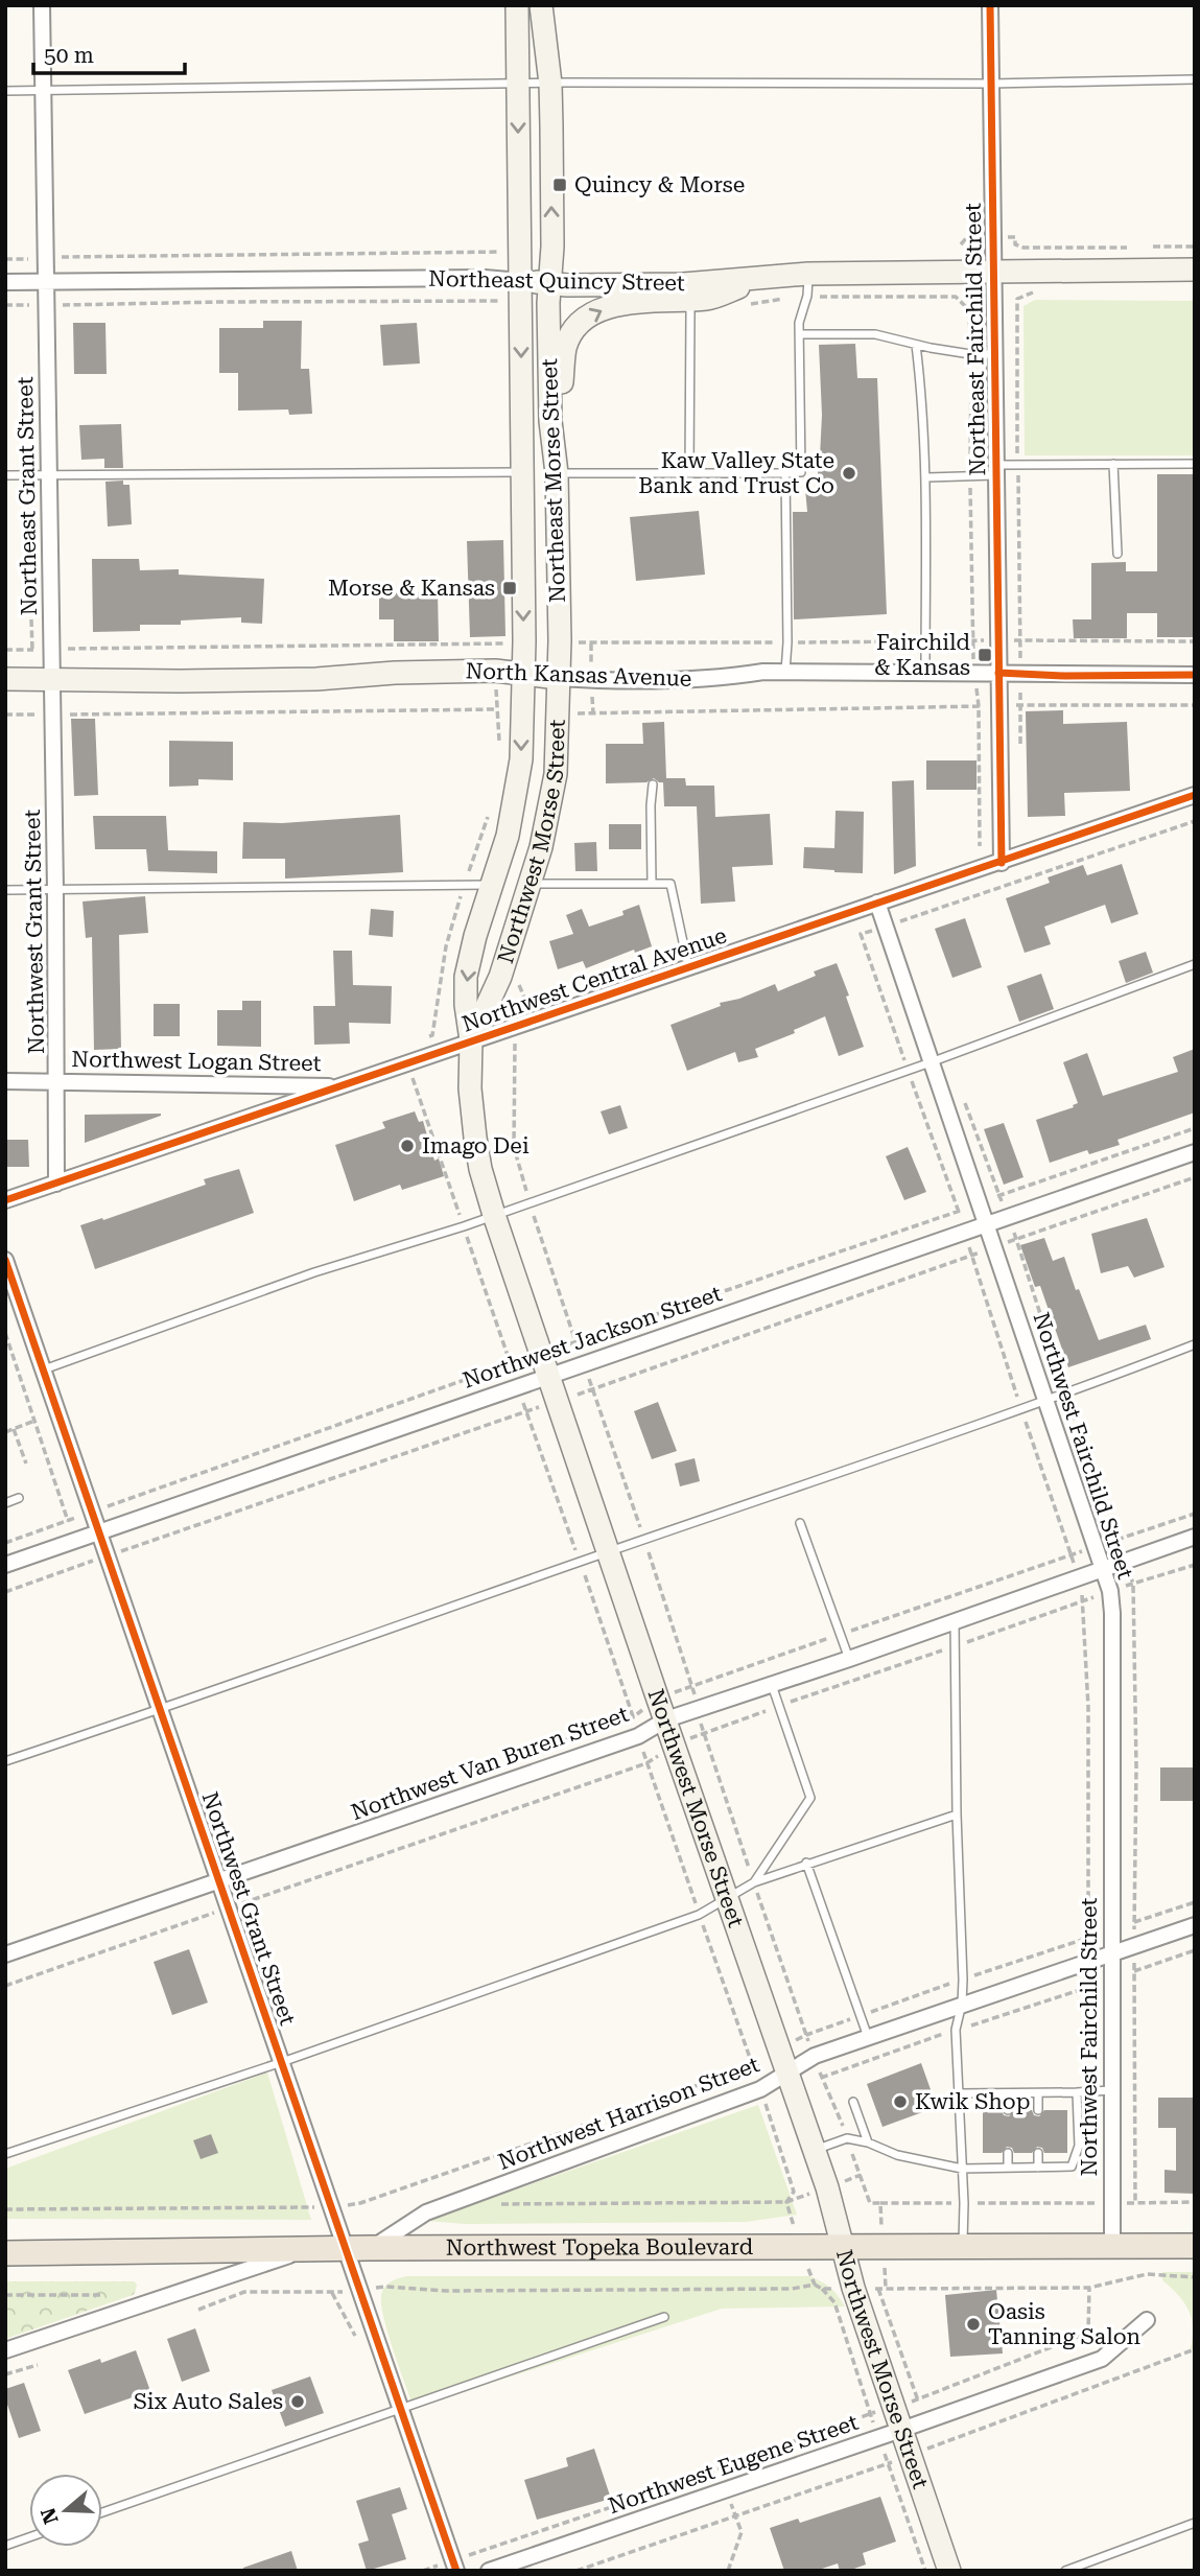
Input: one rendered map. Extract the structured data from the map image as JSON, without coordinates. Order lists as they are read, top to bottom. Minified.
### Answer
{"streets":{"main road":["Northeast Quincy Street","Northeast Morse Street","North Kansas Avenue","Northwest Morse Street","Northwest Topeka Boulevard"],"street":["Northeast Fairchild Street","Northeast Grant Street","Northwest Grant Street","Northwest Central Avenue","Northwest Logan Street","Northwest Jackson Street","Northwest Fairchild Street","Northwest Van Buren Street","Northwest Harrison Street","Northwest Eugene Street"]},"crossings":[["Northeast Quincy Street","Northeast Morse Street"],["Northeast Quincy Street","Northeast Grant Street"],["Northeast Fairchild Street","North Kansas Avenue"],["Northeast Morse Street","North Kansas Avenue"],["Northeast Morse Street","Northwest Morse Street"],["Northeast Grant Street","North Kansas Avenue"],["Northeast Grant Street","Northwest Grant Street"],["North Kansas Avenue","Northwest Morse Street"],["North Kansas Avenue","Northwest Grant Street"],["Northwest Morse Street","Northwest Central Avenue"],["Northwest Morse Street","Northwest Jackson Street"],["Northwest Morse Street","Northwest Van Buren Street"],["Northwest Morse Street","Northwest Harrison Street"],["Northwest Morse Street","Northwest Topeka Boulevard"],["Northwest Morse Street","Northwest Eugene Street"],["Northwest Grant Street","Northwest Central Avenue"],["Northwest Grant Street","Northwest Logan Street"],["Northwest Grant Street","Northwest Jackson Street"],["Northwest Grant Street","Northwest Van Buren Street"],["Northwest Grant Street","Northwest Harrison Street"],["Northwest Grant Street","Northwest Topeka Boulevard"],["Northwest Central Avenue","Northwest Logan Street"],["Northwest Central Avenue","Northwest Fairchild Street"],["Northwest Jackson Street","Northwest Fairchild Street"],["Northwest Fairchild Street","Northwest Van Buren Street"],["Northwest Fairchild Street","Northwest Harrison Street"],["Northwest Fairchild Street","Northwest Topeka Boulevard"],["Northwest Harrison Street","Northwest Topeka Boulevard"]],"places":{"transit":["Quincy & Morse","Morse & Kansas","Fairchild & Kansas"],"other":["Kaw Valley State Bank and Trust Co","Imago Dei","Kwik Shop","Oasis Tanning Salon","Six Auto Sales"]},"scale_bar":"50 m","north":"left"}
